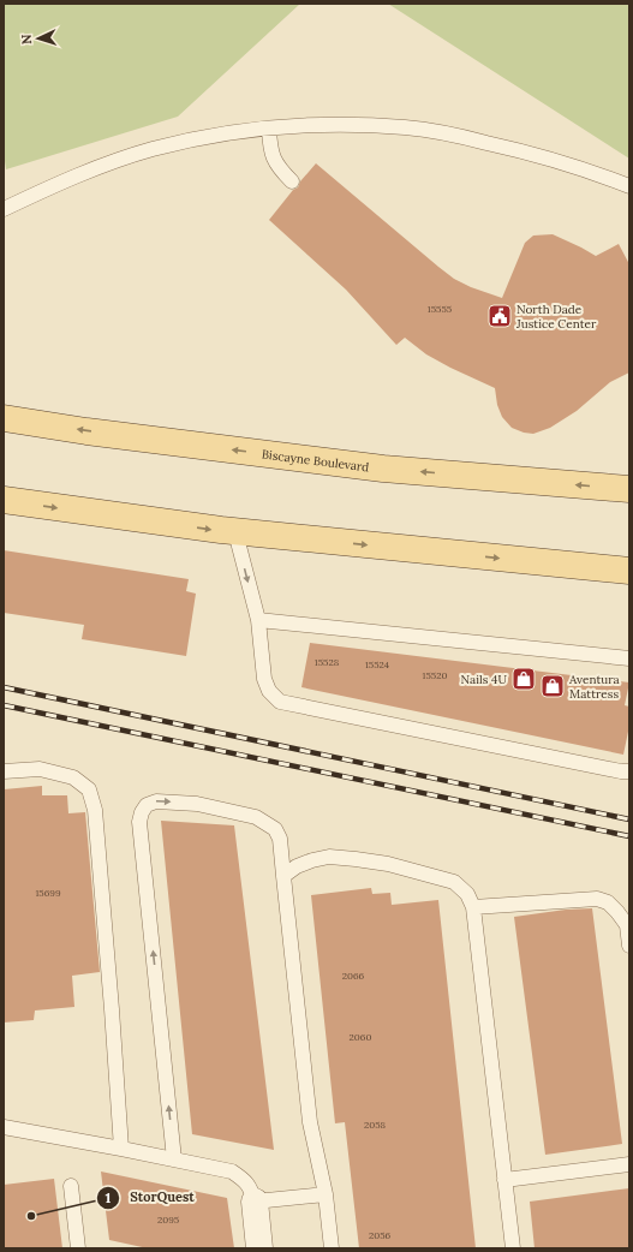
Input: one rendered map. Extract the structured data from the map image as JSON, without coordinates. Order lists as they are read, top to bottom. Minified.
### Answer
{"streets":{"main road":["Biscayne Boulevard"]},"places":{"public building":["North Dade Justice Center"],"shop":["Nails 4U","Aventura Mattress"],"other":["StorQuest"]},"house_numbers":["15555","15528","15524","15520","15699","2066","2060","2058","2095","2056"],"north":"left"}
